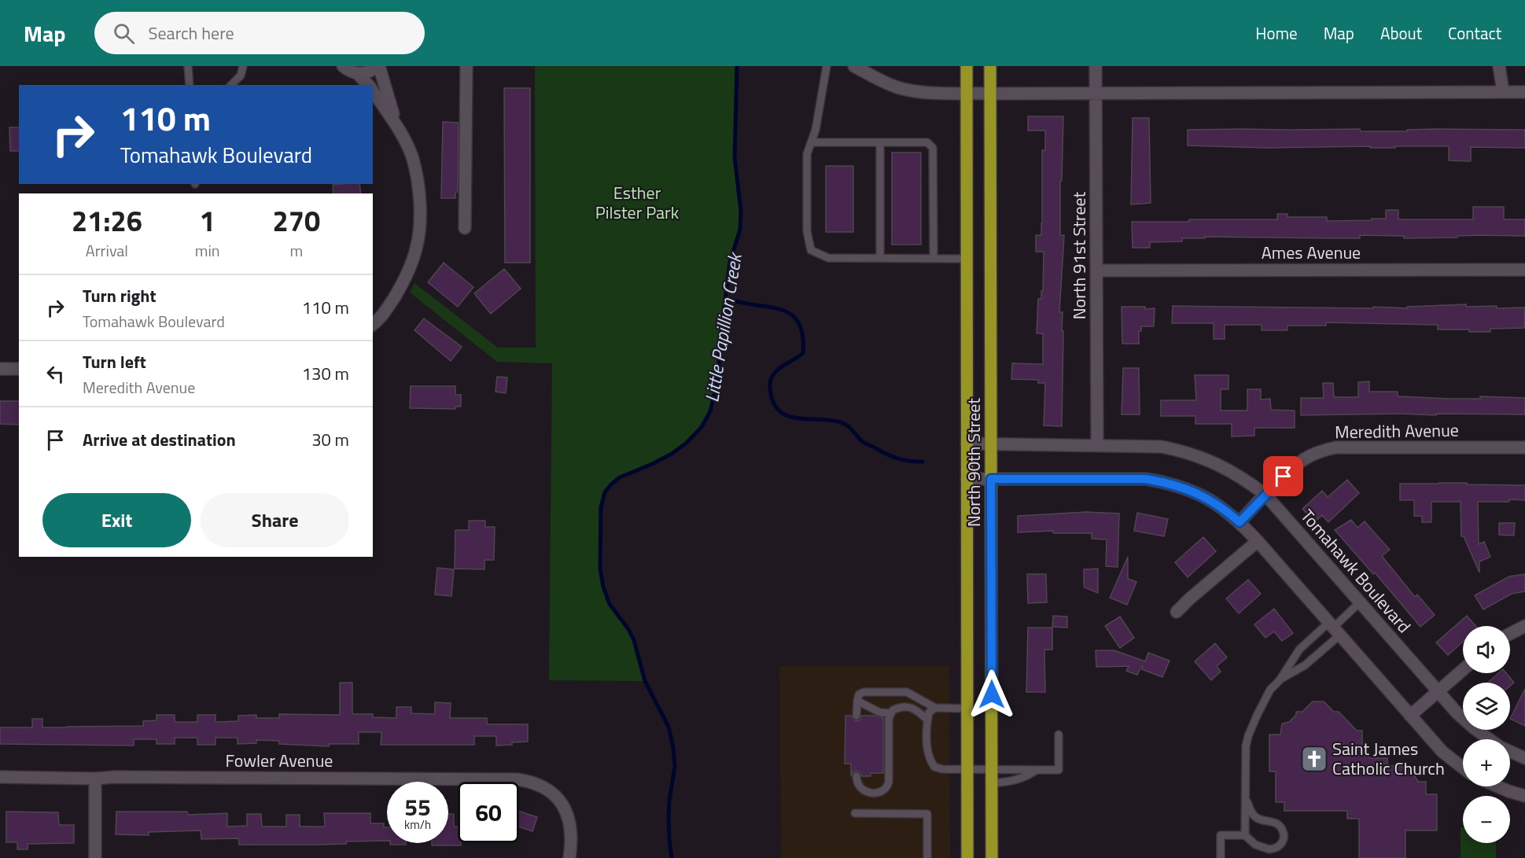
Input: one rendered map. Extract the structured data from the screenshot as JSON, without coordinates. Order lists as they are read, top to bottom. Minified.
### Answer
{"streets":{"main road":["North 90th Street"],"street":["Ames Avenue","North 91st Street","Meredith Avenue","Tomahawk Boulevard","Fowler Avenue"]},"crossings":[["Ames Avenue","North 91st Street"],["North 91st Street","Tomahawk Boulevard"],["Meredith Avenue","Tomahawk Boulevard"],["North 90th Street","Tomahawk Boulevard"]],"water":["Little Papillion Creek"],"parks":["Esther Pilster Park"],"places":{"church":["Saint James Catholic Church"]},"page":{"header":"Map","search":"Search here","nav":["Home","Map","About","Contact"],"turn":["110 m","Tomahawk Boulevard"],"eta":["21:26","Arrival","1","min","270","m"],"list":[{"name":"Turn right","note":"Tomahawk Boulevard","value":"110 m"},{"name":"Turn left","note":"Meredith Avenue","value":"130 m"},{"name":"Arrive at destination","value":"30 m"}],"buttons":["Exit","Share"],"map_buttons":["+","−"],"speed":"55 km/h","limit":"60"}}
